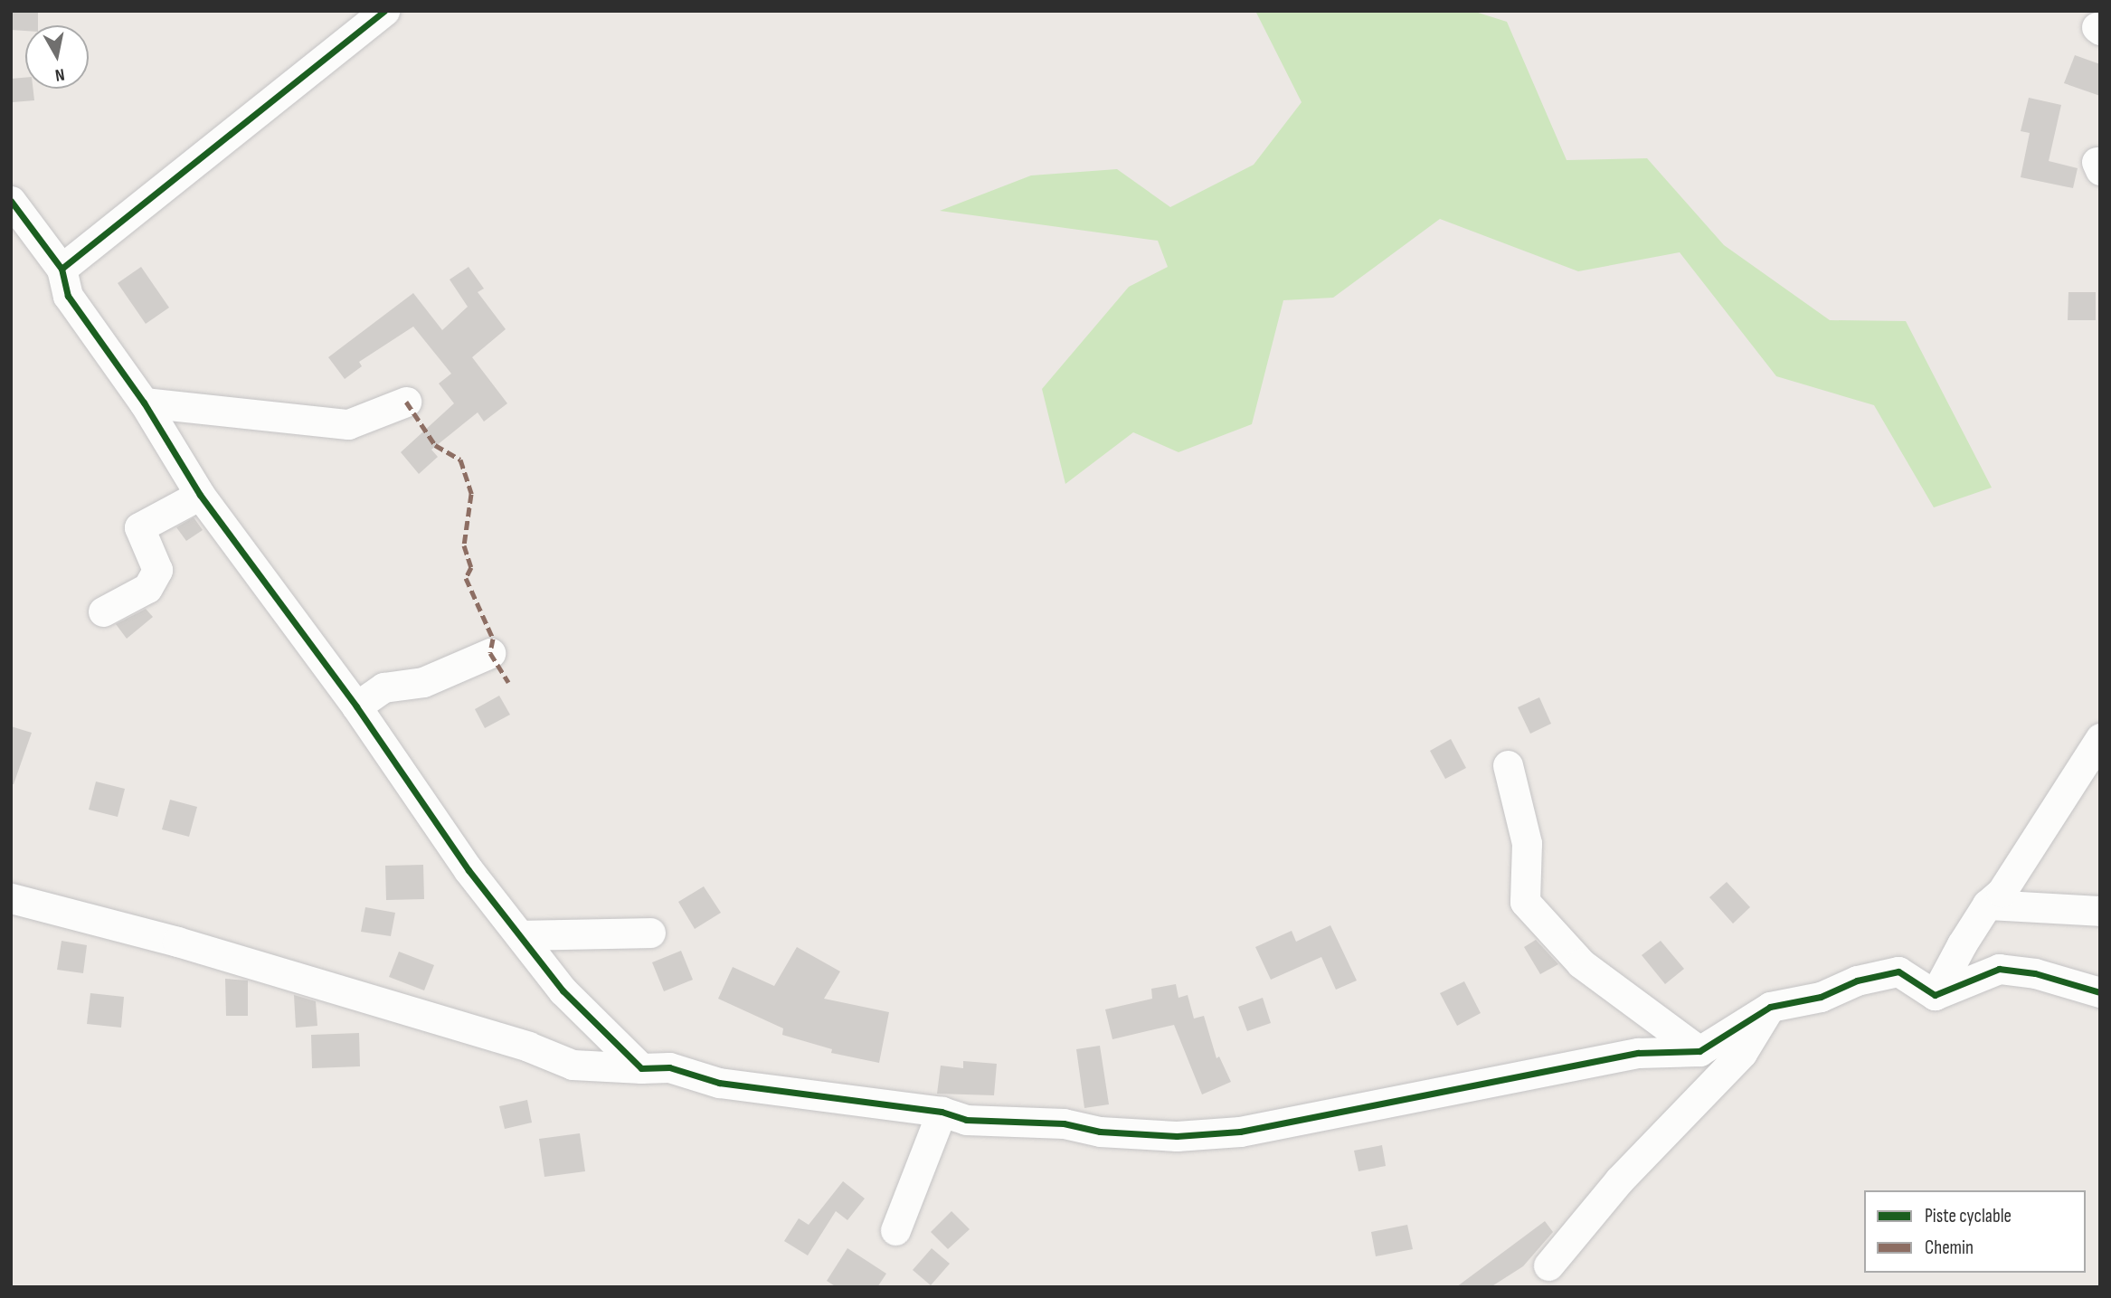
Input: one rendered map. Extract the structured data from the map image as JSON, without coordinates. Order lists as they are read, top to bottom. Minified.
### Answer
{"legend":["Piste cyclable","Chemin"],"north":"bottom"}
